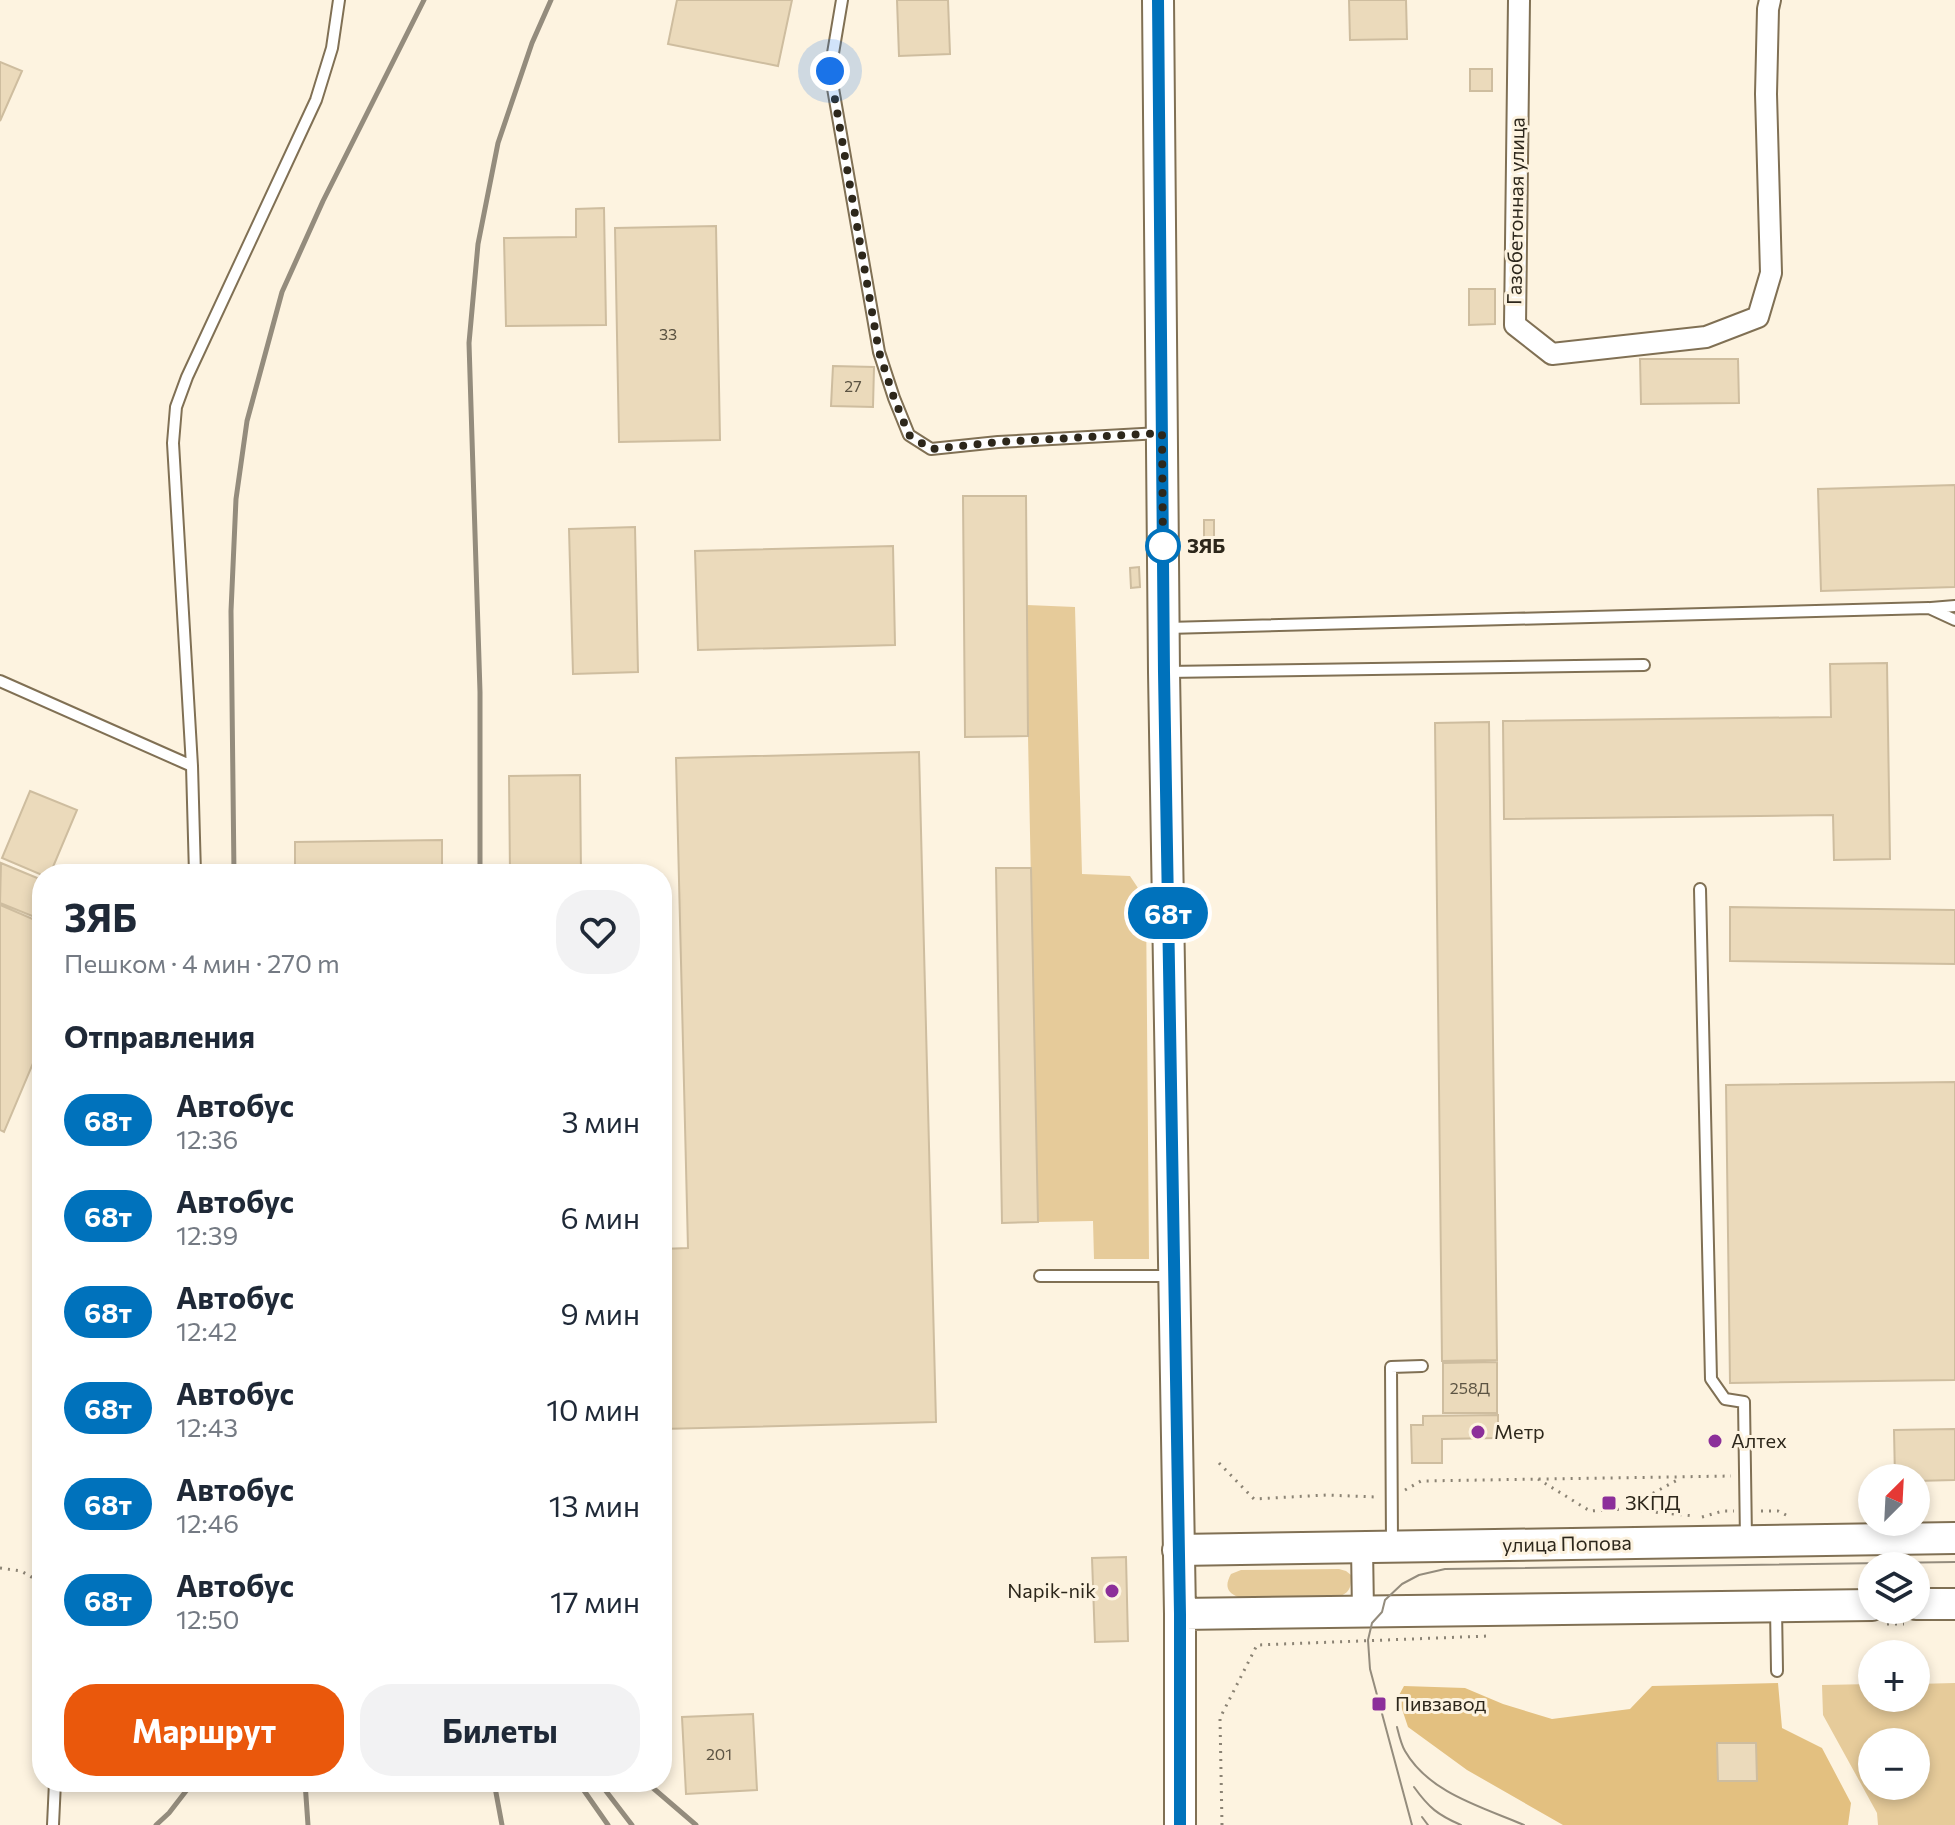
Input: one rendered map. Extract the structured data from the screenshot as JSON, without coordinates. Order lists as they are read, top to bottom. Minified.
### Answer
{"streets":{"main road":["улица Попова"],"street":["Газобетонная улица"]},"places":{"other":["ЗЯБ","Метр","Алтех","Napik-nik"],"transit":["ЗКПД","Пивзавод"]},"lines":["bus line 68т"],"house_numbers":["33","27","258Д","201"],"north":"top right","page":{"on_map":"68т","heading":[["ЗЯБ","Пешком · 4 мин · 270 m"],"Отправления"],"list":[{"mark":"68т","name":"Автобус","note":"12:36","value":"3 мин"},{"mark":"68т","name":"Автобус","note":"12:39","value":"6 мин"},{"mark":"68т","name":"Автобус","note":"12:42","value":"9 мин"},{"mark":"68т","name":"Автобус","note":"12:43","value":"10 мин"},{"mark":"68т","name":"Автобус","note":"12:46","value":"13 мин"},{"mark":"68т","name":"Автобус","note":"12:50","value":"17 мин"}],"map_buttons":["+","−"],"buttons":["Маршрут","Билеты"]}}
